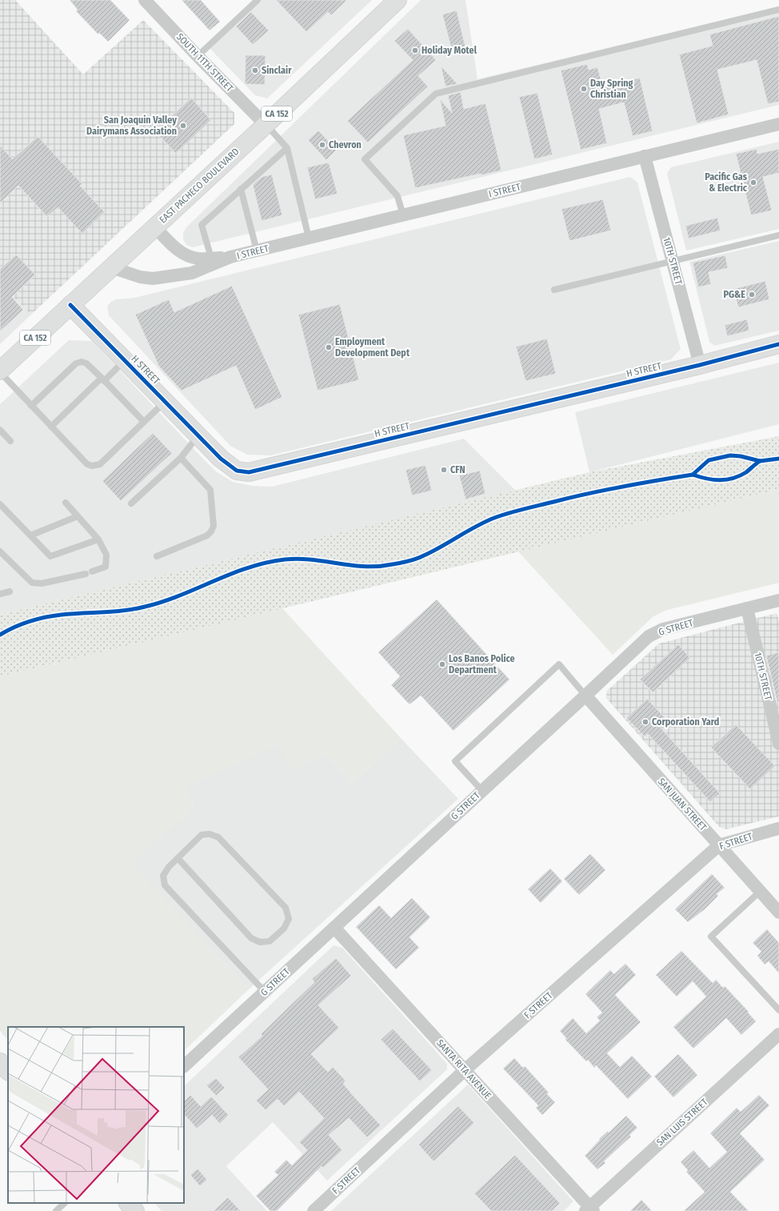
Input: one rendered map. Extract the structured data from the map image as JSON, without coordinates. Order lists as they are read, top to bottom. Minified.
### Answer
{"streets":{"main road":["CA 152","EAST PACHECO BOULEVARD","H STREET"],"street":["SOUTH 11TH STREET","I STREET","10TH STREET","G STREET","SAN JUAN STREET","F STREET","SANTA RITA AVENUE","SAN LUIS STREET"]},"crossings":[["SOUTH 11TH STREET","EAST PACHECO BOULEVARD"],["EAST PACHECO BOULEVARD","I STREET"],["EAST PACHECO BOULEVARD","H STREET"],["I STREET","10TH STREET"],["10TH STREET","H STREET"],["10TH STREET","G STREET"],["G STREET","SAN JUAN STREET"],["G STREET","SANTA RITA AVENUE"],["SAN JUAN STREET","F STREET"],["F STREET","SANTA RITA AVENUE"],["SANTA RITA AVENUE","SAN LUIS STREET"]],"places":["Holiday Motel","Sinclair","Day Spring Christian","San Joaquin Valley Dairymans Association","Chevron","Pacific Gas & Electric","PG&E","Employment Development Dept","CFN","Los Banos Police Department","Corporation Yard"]}
